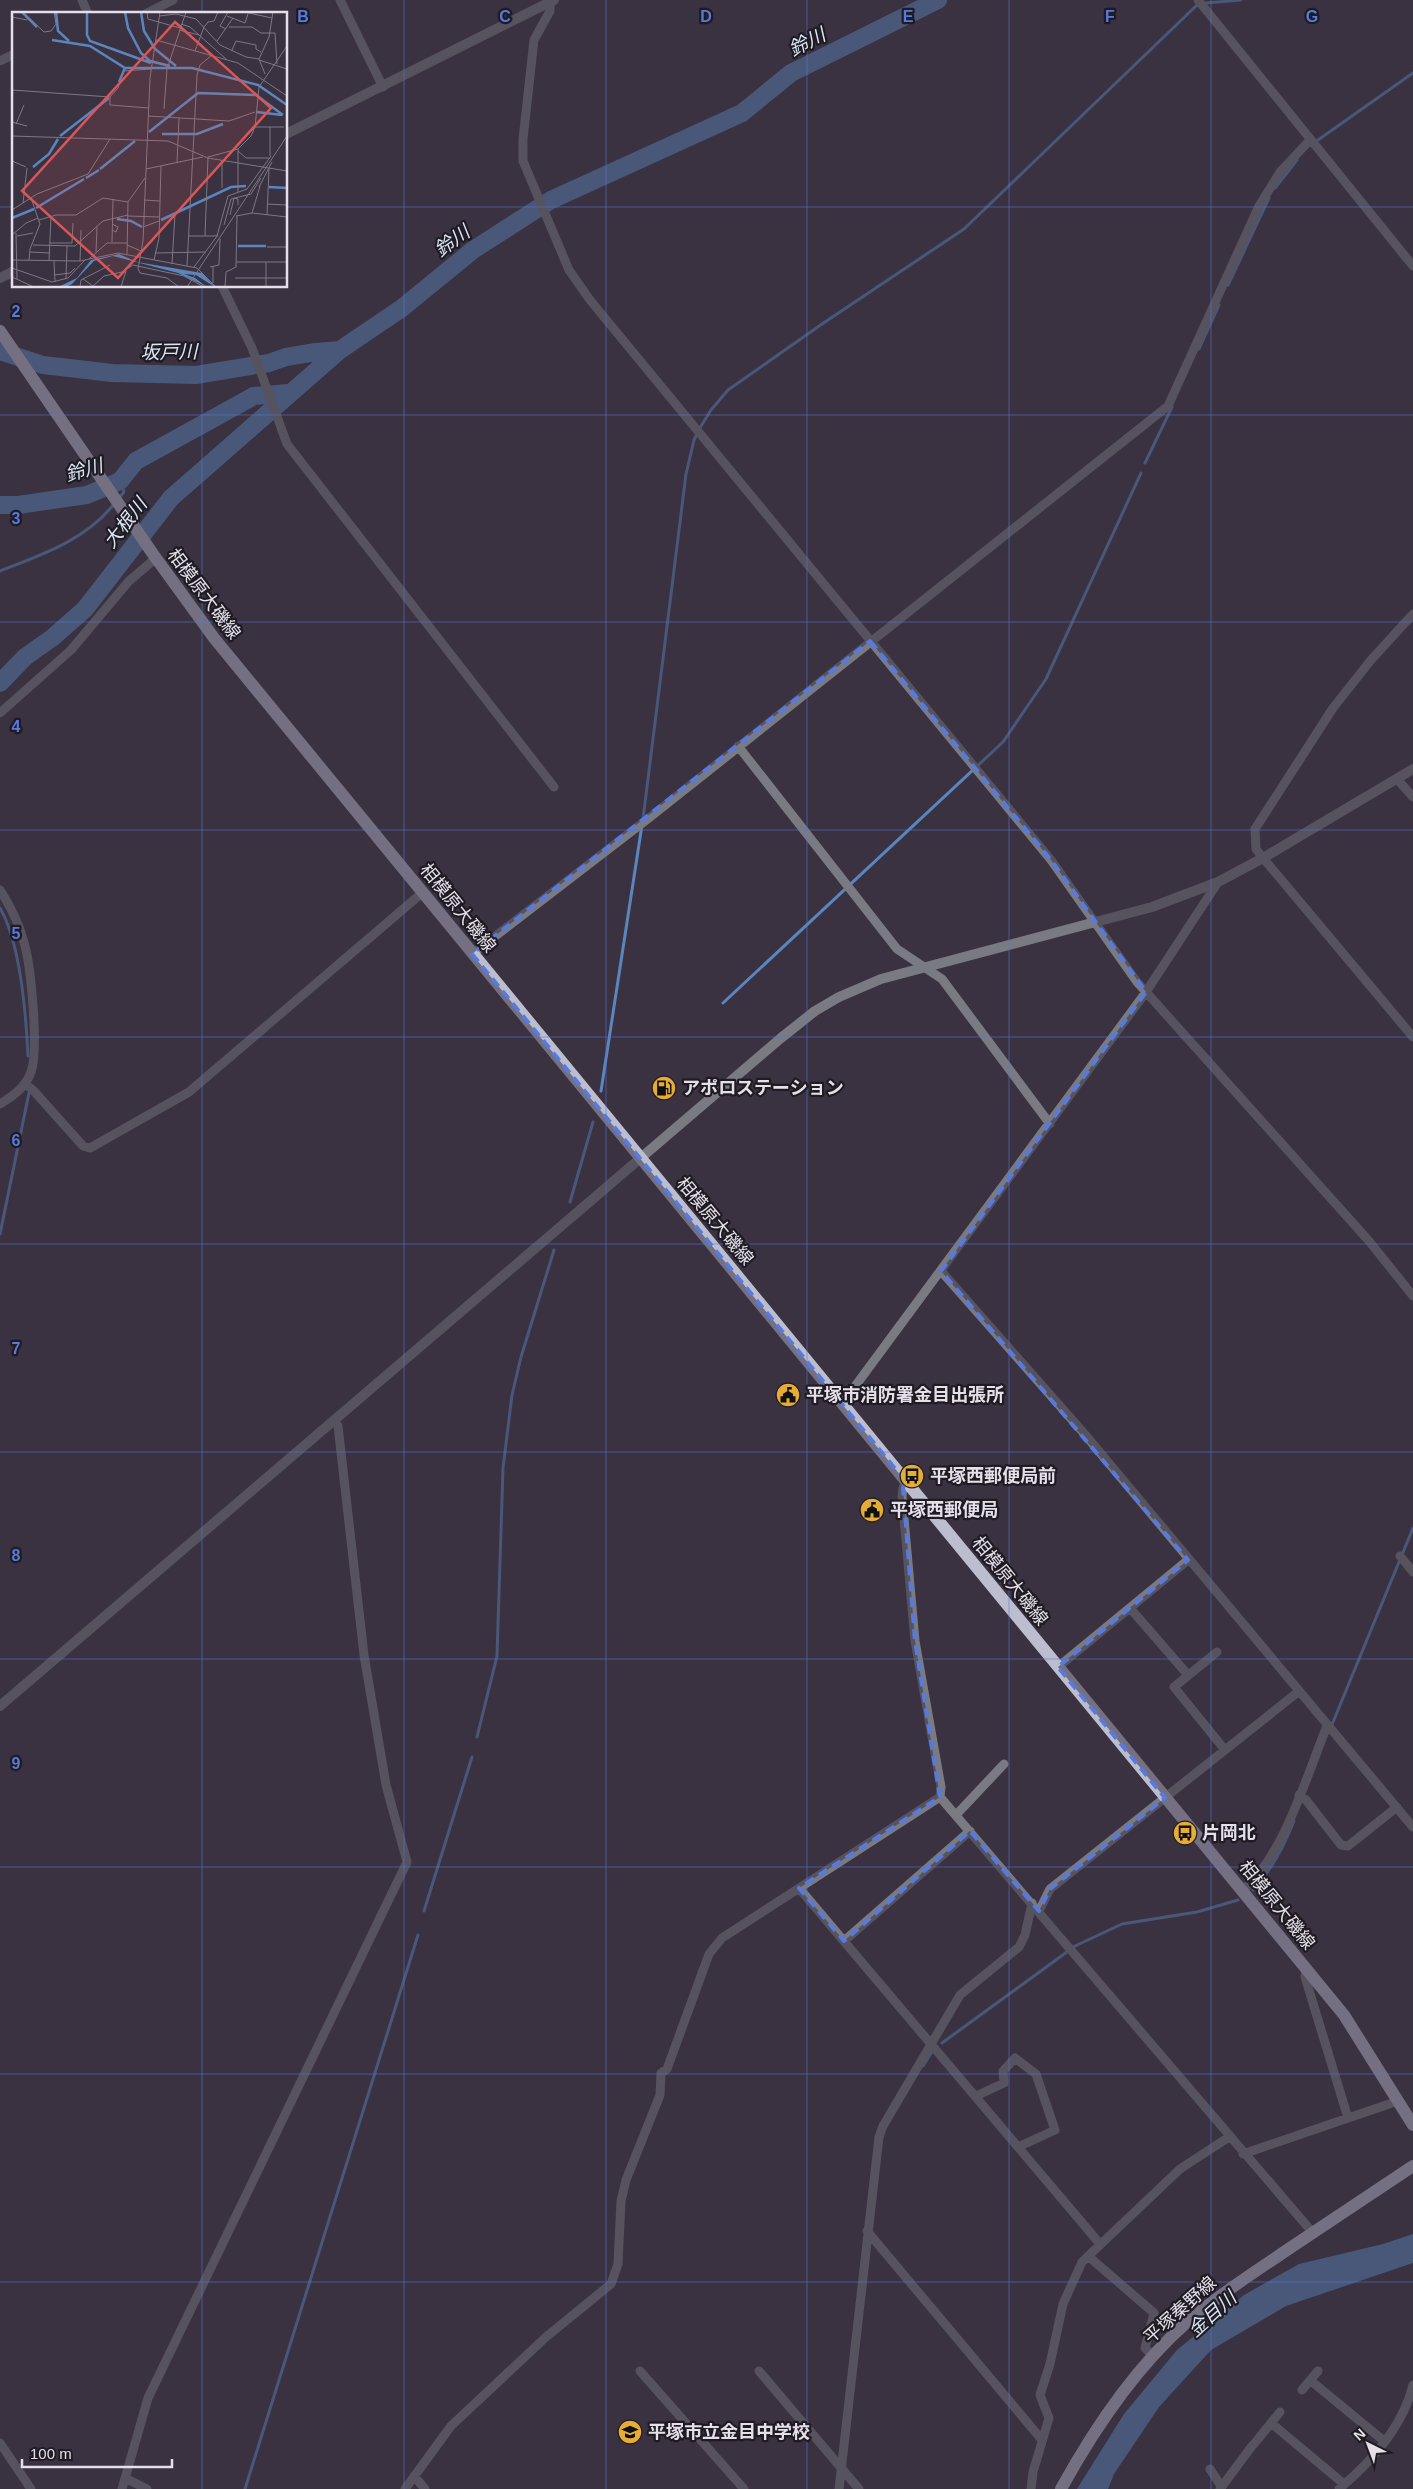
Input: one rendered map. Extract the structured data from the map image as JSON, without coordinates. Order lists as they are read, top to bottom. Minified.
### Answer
{"streets":{"main road":["相模原大磯線","平塚秦野線"]},"water":["鈴川","坂戸川","大根川","金目川"],"places":{"fuel station":["アポロステーション"],"public building":["平塚市消防署金目出張所","平塚西郵便局"],"bus stop":["平塚西郵便局前","片岡北"],"school or university":["平塚市立金目中学校"]},"scale_bar":"100 m","north":"top left","grid":{"columns":["B","C","D","E","F","G"],"rows":["2","3","4","5","6","7","8","9"]}}
